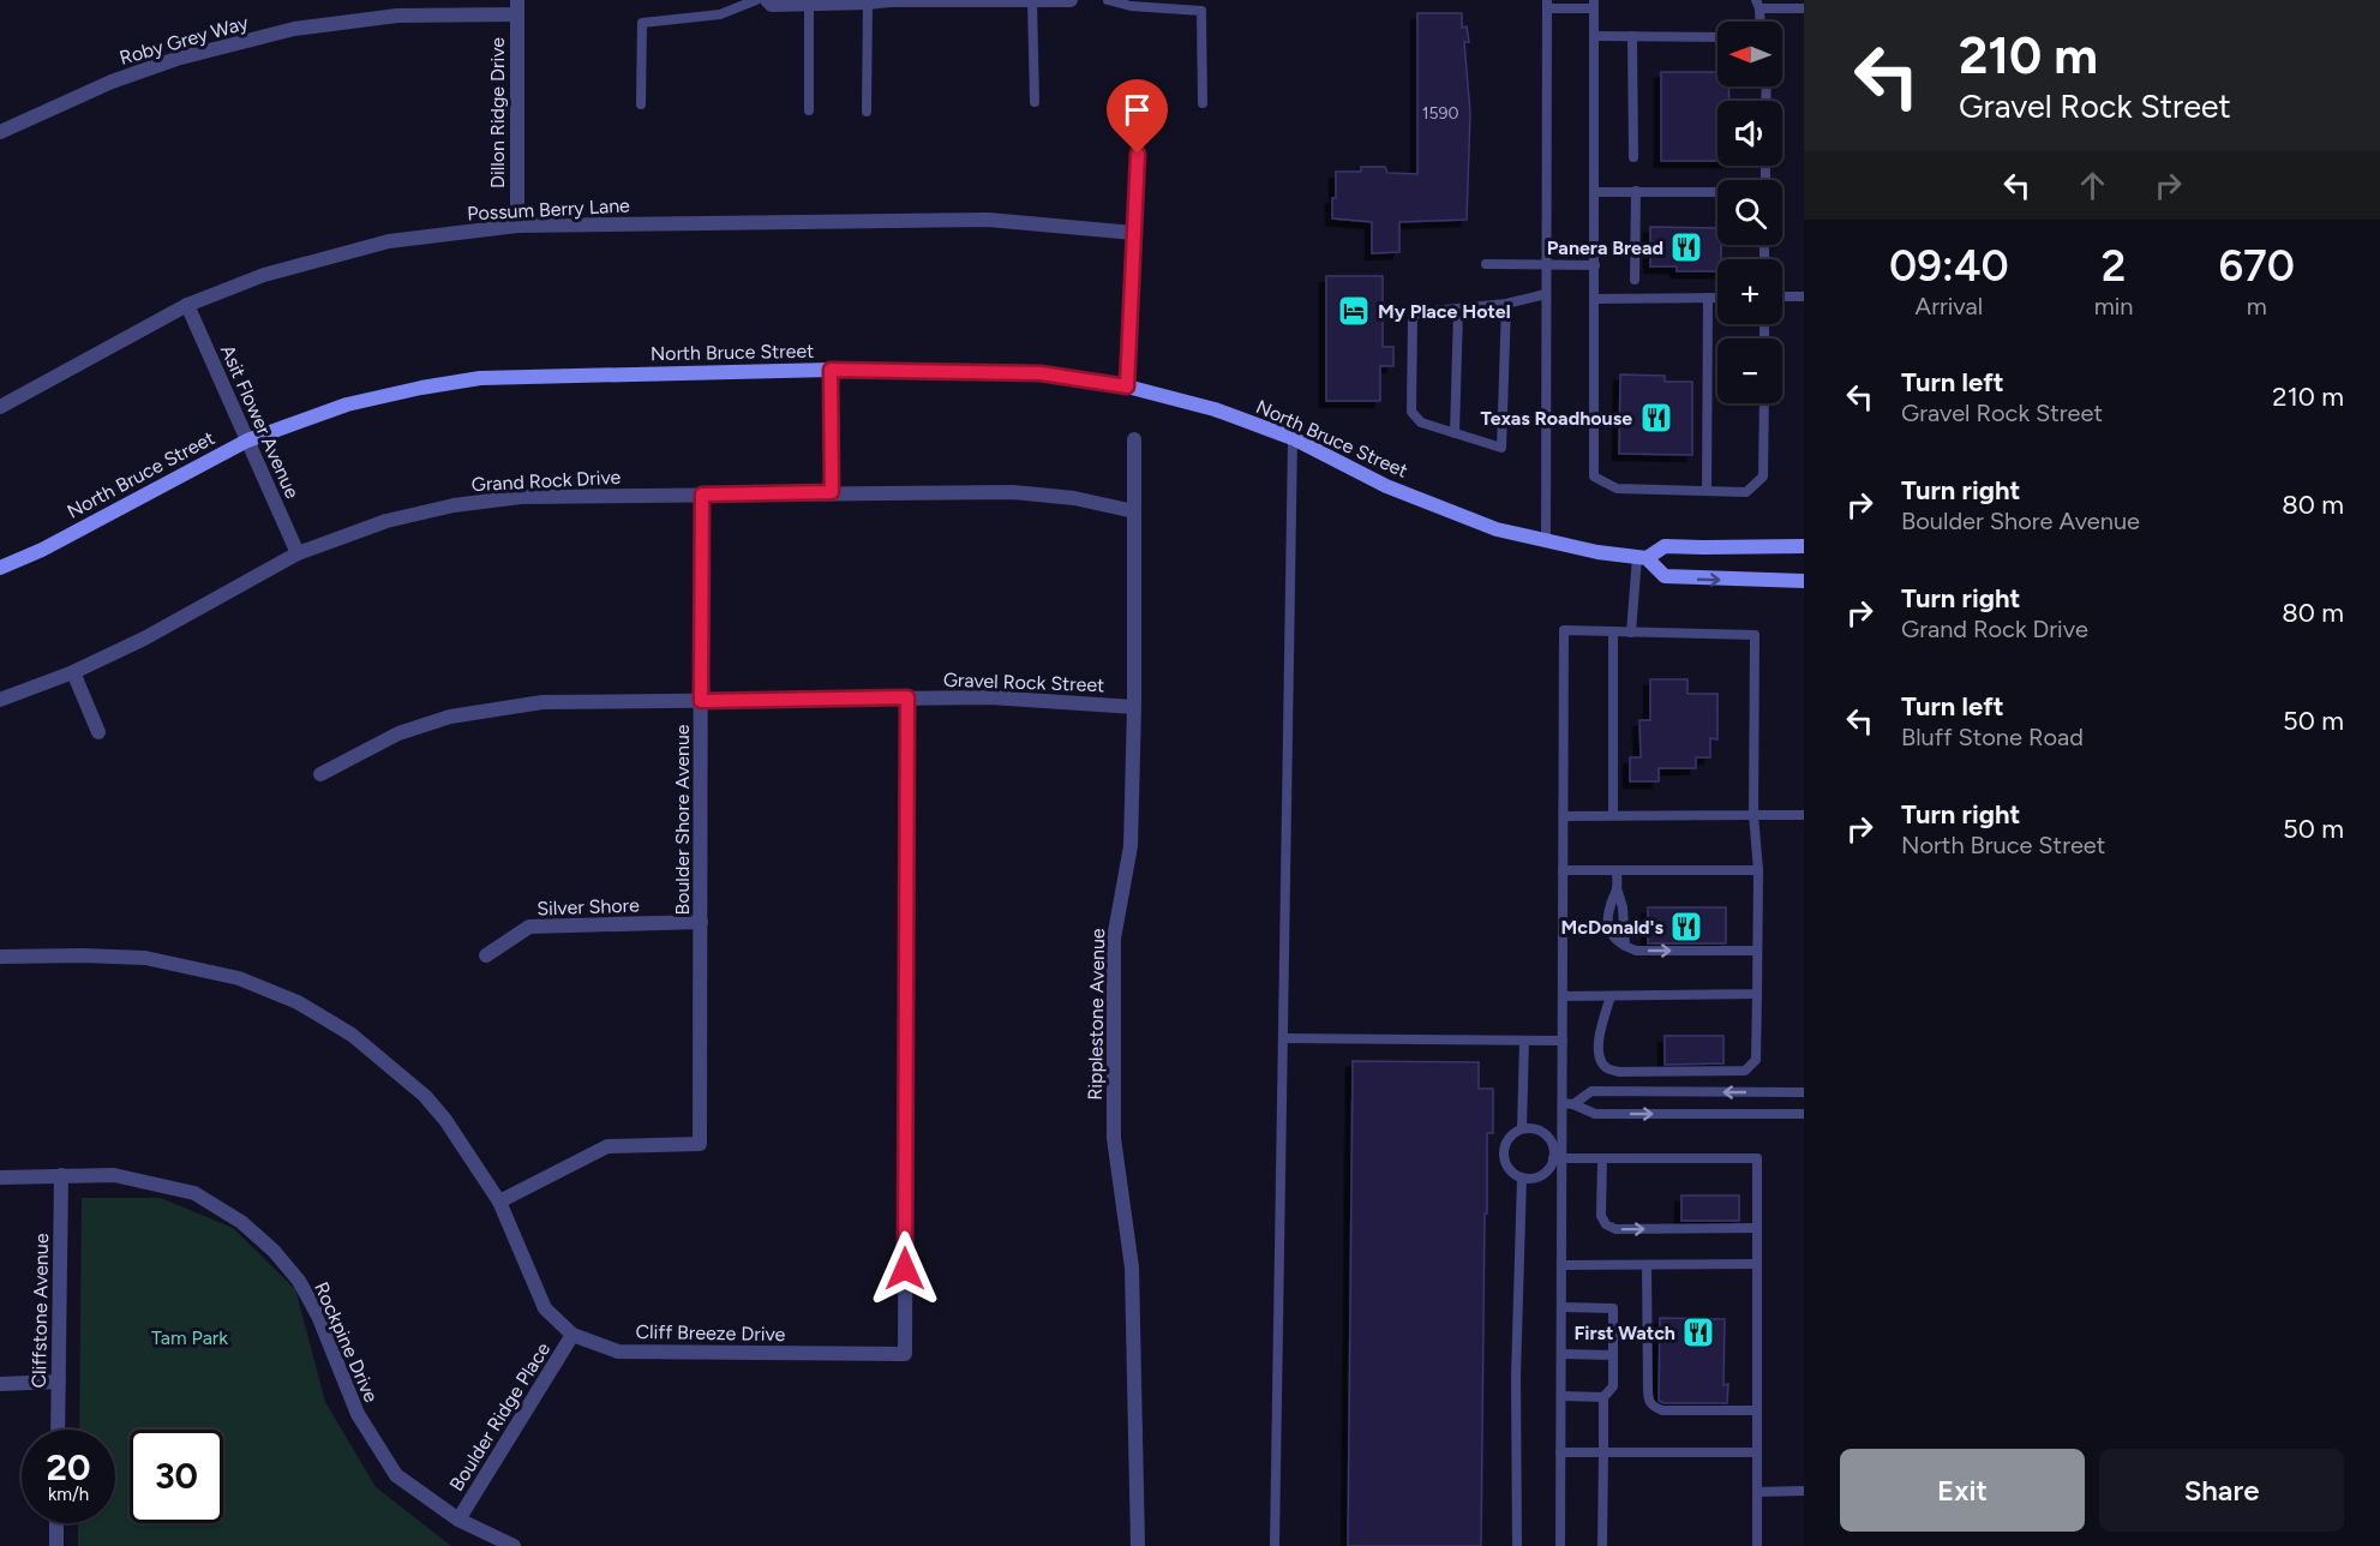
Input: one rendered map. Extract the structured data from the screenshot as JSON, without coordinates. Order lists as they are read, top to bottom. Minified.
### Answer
{"streets":{"street":["Roby Grey Way","Dillon Ridge Drive","Possum Berry Lane","North Bruce Street","Asit Flower Avenue","Grand Rock Drive","Gravel Rock Street","Boulder Shore Avenue","Silver Shore","Ripplestone Avenue","Cliffstone Avenue","Cliff Breeze Drive","Rockpine Drive","Boulder Ridge Place"]},"crossings":[["Roby Grey Way","Dillon Ridge Drive"],["Dillon Ridge Drive","Possum Berry Lane"],["Possum Berry Lane","Asit Flower Avenue"],["North Bruce Street","Asit Flower Avenue"],["Asit Flower Avenue","Grand Rock Drive"],["Grand Rock Drive","Boulder Shore Avenue"],["Grand Rock Drive","Ripplestone Avenue"],["Gravel Rock Street","Boulder Shore Avenue"],["Gravel Rock Street","Ripplestone Avenue"],["Gravel Rock Street","Cliff Breeze Drive"],["Boulder Shore Avenue","Silver Shore"],["Boulder Shore Avenue","Cliff Breeze Drive"],["Cliffstone Avenue","Rockpine Drive"],["Cliff Breeze Drive","Boulder Ridge Place"],["Rockpine Drive","Boulder Ridge Place"]],"parks":["Tam Park"],"places":{"restaurant":["Panera Bread","Texas Roadhouse","McDonald's","First Watch"],"hotel":["My Place Hotel"]},"house_numbers":["1590"],"north":"left","page":{"turn":["210 m","Gravel Rock Street"],"map_buttons":["+","−"],"eta":["09:40","Arrival","2","min","670","m"],"list":[{"name":"Turn left","note":"Gravel Rock Street","value":"210 m"},{"name":"Turn right","note":"Boulder Shore Avenue","value":"80 m"},{"name":"Turn right","note":"Grand Rock Drive","value":"80 m"},{"name":"Turn left","note":"Bluff Stone Road","value":"50 m"},{"name":"Turn right","note":"North Bruce Street","value":"50 m"}],"speed":"20 km/h","limit":"30","buttons":["Exit","Share"]}}
